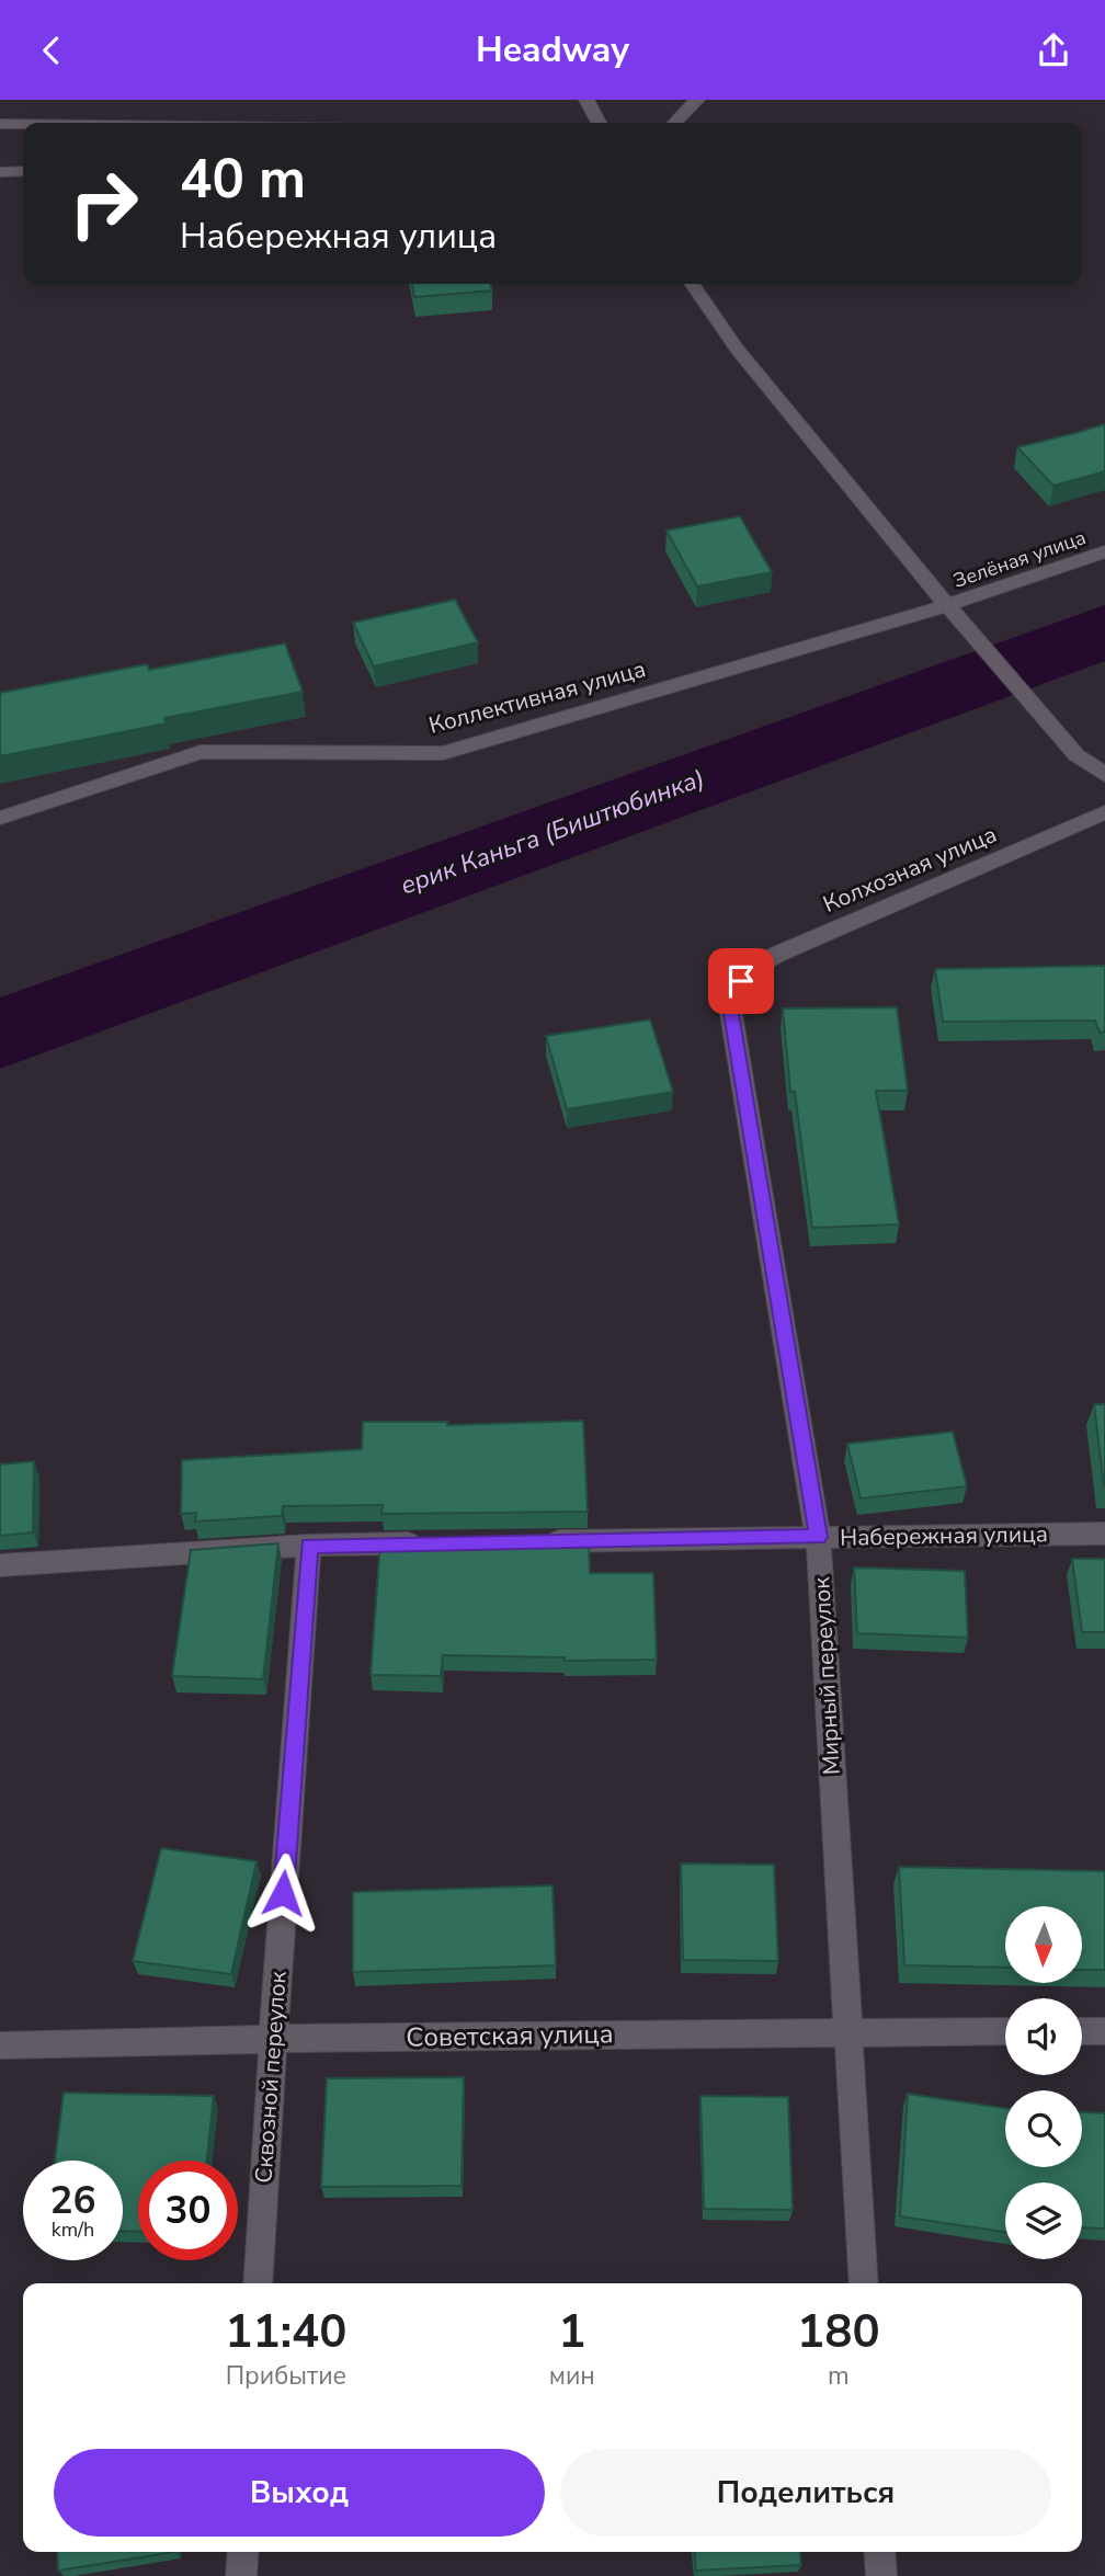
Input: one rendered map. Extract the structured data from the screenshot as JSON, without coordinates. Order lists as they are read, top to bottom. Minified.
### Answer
{"streets":{"street":["Зелёная улица","Коллективная улица","Колхозная улица","Набережная улица","Мирный переулок","Советская улица","Сквозной переулок"]},"crossings":[["Зелёная улица","Коллективная улица"],["Колхозная улица","Мирный переулок"],["Набережная улица","Мирный переулок"],["Мирный переулок","Советская улица"],["Советская улица","Сквозной переулок"]],"water":["ерик Каньга (Биштюбинка)"],"north":"bottom","page":{"header":"Headway","turn":["40 m","Набережная улица"],"speed":"26 km/h","limit":"30","eta":["11:40","Прибытие","1","мин","180","m"],"buttons":["Выход","Поделиться"]}}
